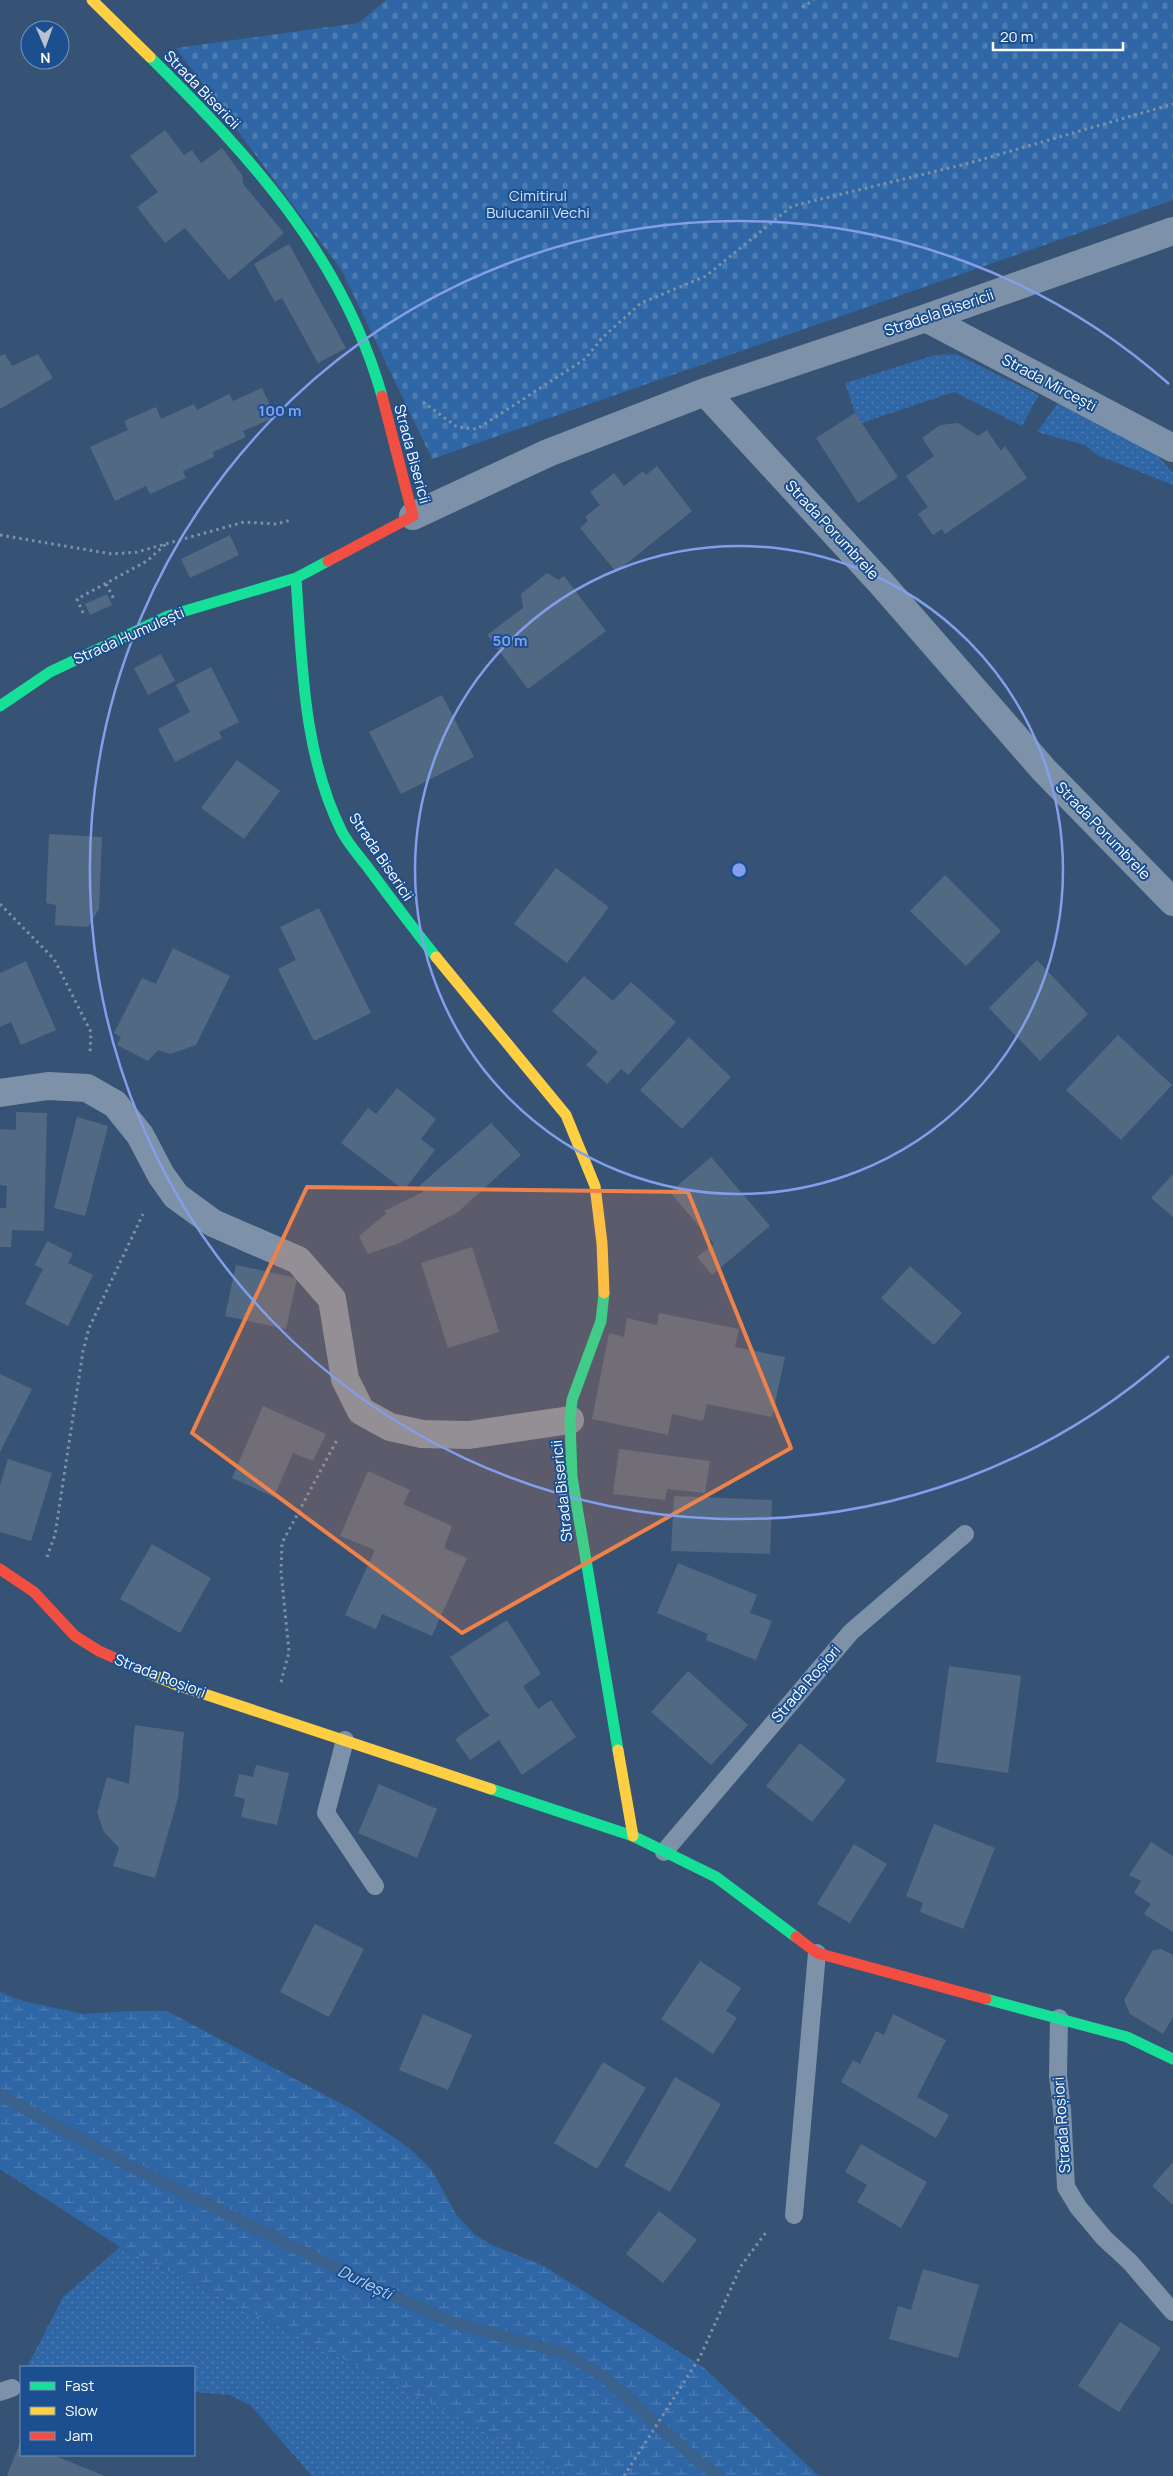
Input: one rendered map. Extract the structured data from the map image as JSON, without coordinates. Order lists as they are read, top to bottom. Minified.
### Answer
{"streets":{"street":["Strada Bisericii","Stradela Bisericii","Strada Mircești","Strada Porumbrele","Strada Humulești","Strada Roșiori"]},"crossings":[["Strada Bisericii","Strada Humulești"],["Strada Bisericii","Strada Roșiori"],["Stradela Bisericii","Strada Mircești"],["Stradela Bisericii","Strada Porumbrele"]],"water":["Durlești"],"parks":["Cimitirul Buiucanii Vechi"],"legend":["Fast","Slow","Jam"],"scale_bar":"20 m","north":"bottom","rings":["100 m","50 m"]}
